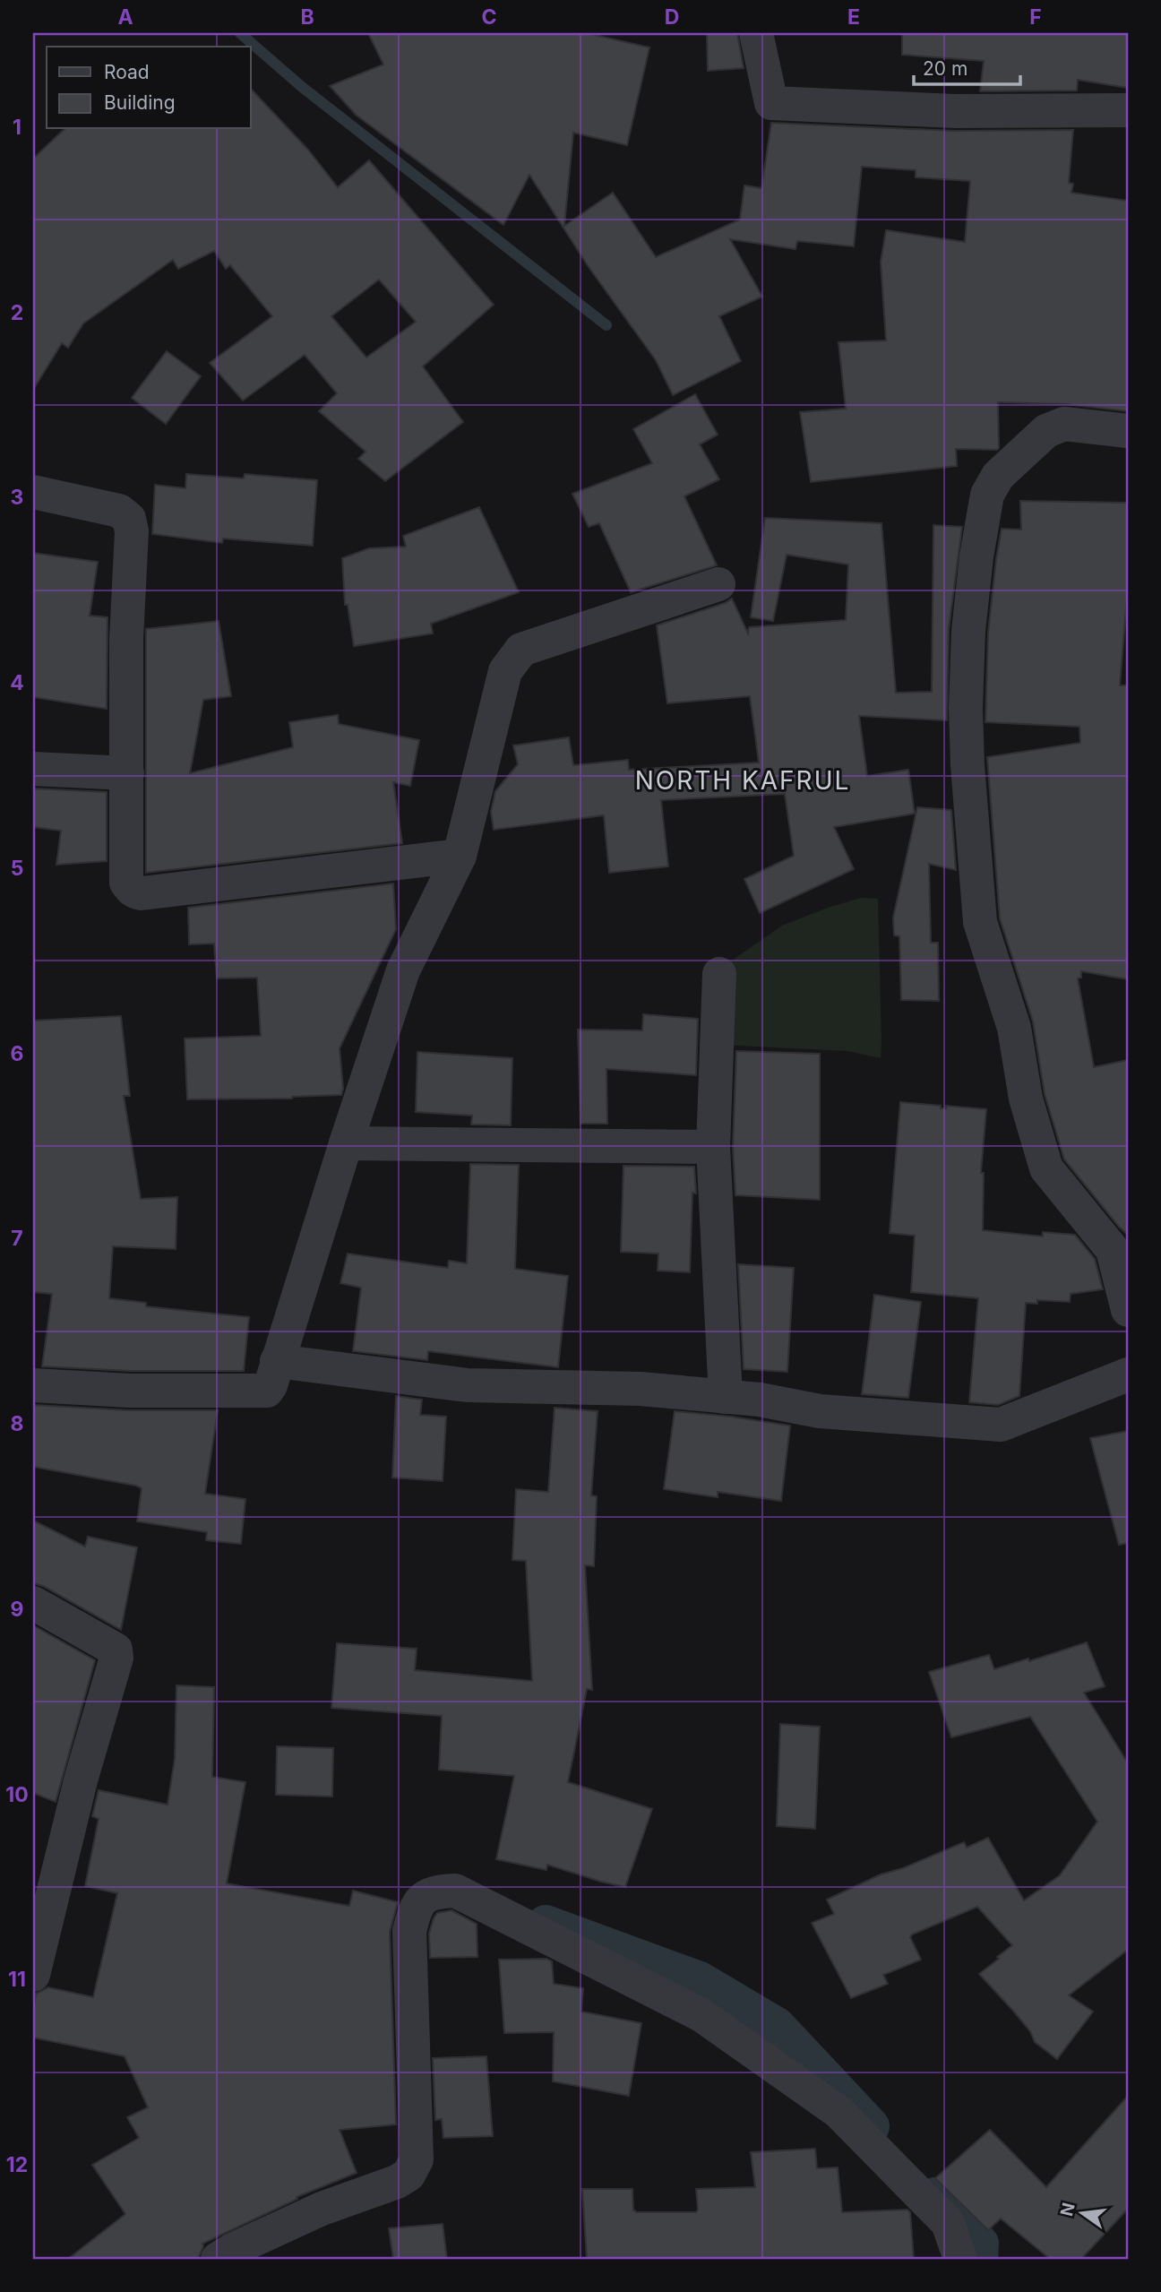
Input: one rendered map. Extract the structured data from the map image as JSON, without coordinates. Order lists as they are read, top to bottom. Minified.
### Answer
{"districts":["NORTH KAFRUL"],"legend":["Road","Building"],"scale_bar":"20 m","north":"left","grid":{"columns":["A","B","C","D","E","F"],"rows":["1","2","3","4","5","6","7","8","9","10","11","12"]}}
